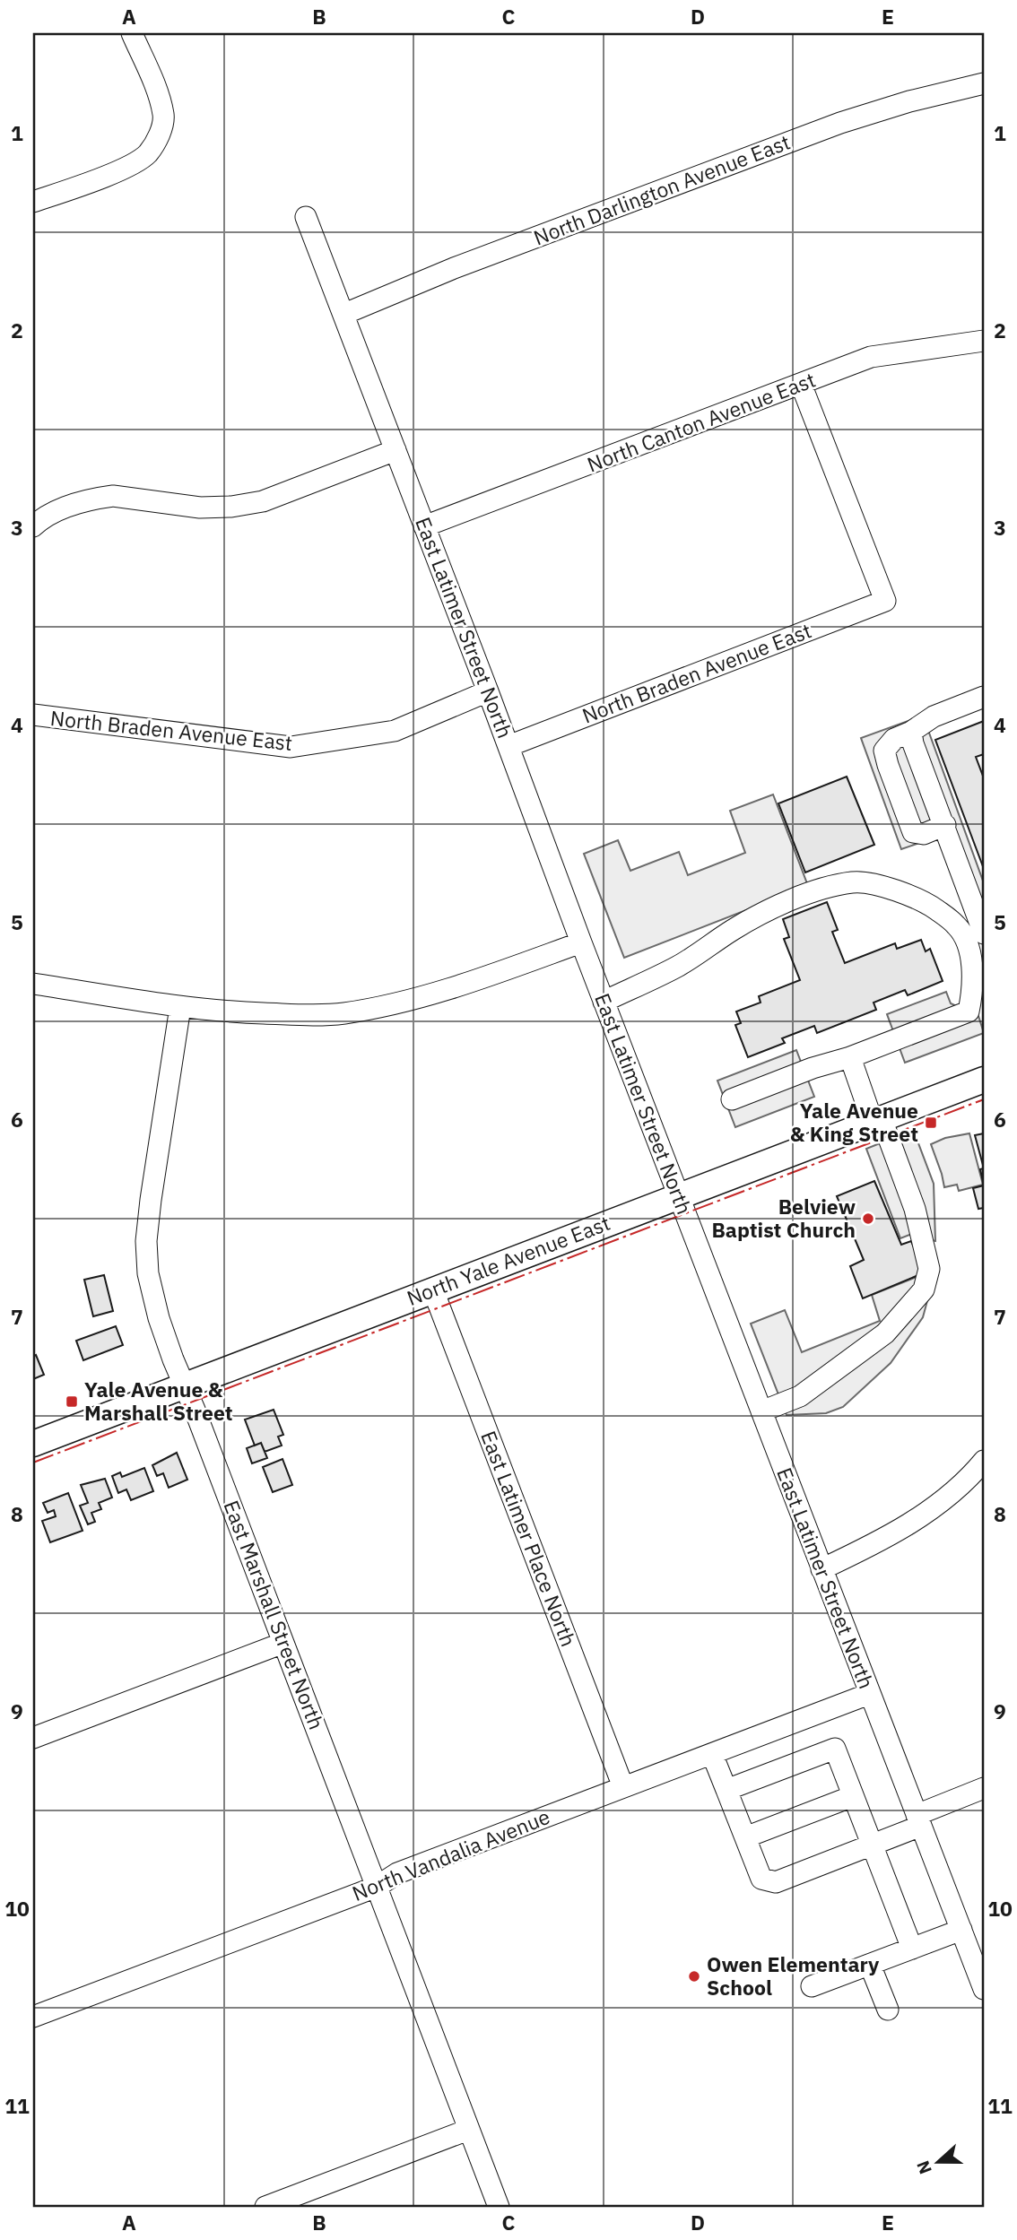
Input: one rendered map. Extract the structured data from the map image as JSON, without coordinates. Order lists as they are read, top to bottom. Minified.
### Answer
{"streets":{"main road":["North Yale Avenue East"],"street":["North Darlington Avenue East","North Canton Avenue East","East Latimer Street North","North Braden Avenue East","East Latimer Place North","East Marshall Street North","North Vandalia Avenue"]},"crossings":[["North Darlington Avenue East","East Latimer Street North"],["North Canton Avenue East","East Latimer Street North"],["North Canton Avenue East","North Braden Avenue East"],["East Latimer Street North","North Braden Avenue East"],["East Latimer Street North","North Yale Avenue East"],["East Latimer Street North","North Vandalia Avenue"],["North Yale Avenue East","East Latimer Place North"],["North Yale Avenue East","East Marshall Street North"],["East Latimer Place North","North Vandalia Avenue"],["East Marshall Street North","North Vandalia Avenue"]],"places":{"transit":["Yale Avenue & King Street","Yale Avenue & Marshall Street"],"other":["Belview Baptist Church","Owen Elementary School"]},"north":"left","grid":{"columns":["A","B","C","D","E"],"rows":["1","2","3","4","5","6","7","8","9","10","11"]}}
